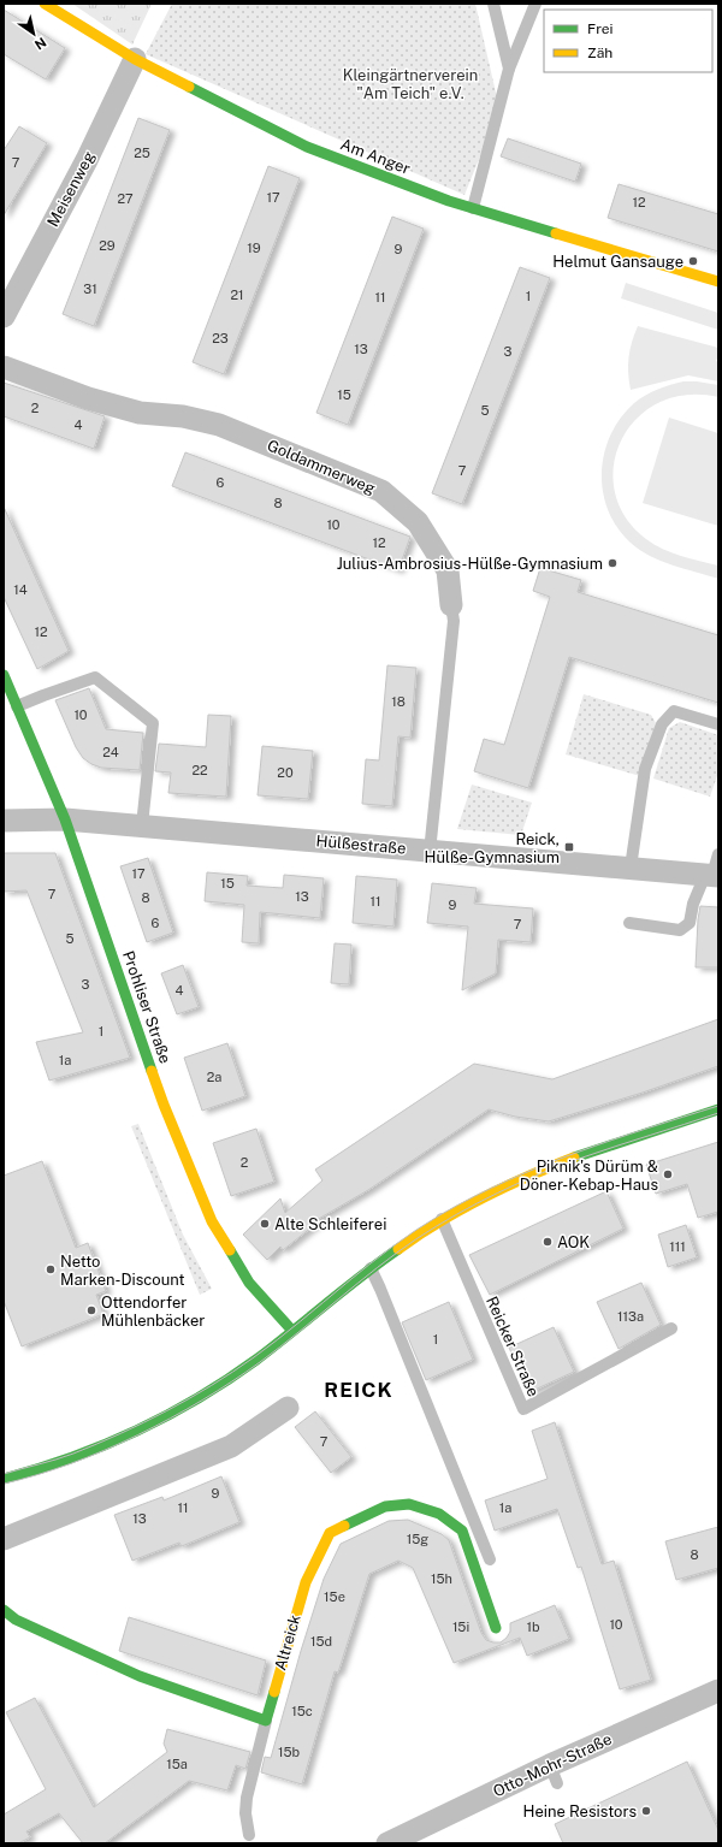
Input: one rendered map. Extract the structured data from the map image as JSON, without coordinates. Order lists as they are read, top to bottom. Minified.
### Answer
{"streets":{"street":["Am Anger","Meisenweg","Goldammerweg","Hülßestraße","Prohliser Straße","Altreick","Otto-Mohr-Straße"],"lane":["Reicker Straße"]},"crossings":[["Am Anger","Meisenweg"],["Goldammerweg","Hülßestraße"],["Hülßestraße","Prohliser Straße"]],"districts":["REICK"],"parks":["Kleingärtnerverein \"Am Teich\" e.V."],"places":{"other":["Helmut Gansauge","Julius-Ambrosius-Hülße-Gymnasium","Piknik's Dürüm & Döner-Kebap-Haus","Alte Schleiferei","AOK","Netto Marken-Discount","Ottendorfer Mühlenbäcker","Heine Resistors"],"transit":["Reick, Hülße-Gymnasium"]},"house_numbers":["25","7","17","27","12","29","19","9","31","21","1","11","23","13","3","15","2","5","4","7","6","8","10","12","14","12","18","10","24","22","20","17","15","7","13","8","11","9","6","7","5","3","4","1","1a","2a","2","111","113a","1","7","9","11","1a","13","15g","8","15h","15e","10","15i","1b","15d","15c","15b","15a"],"legend":["Frei","Zäh"],"north":"bottom right"}
